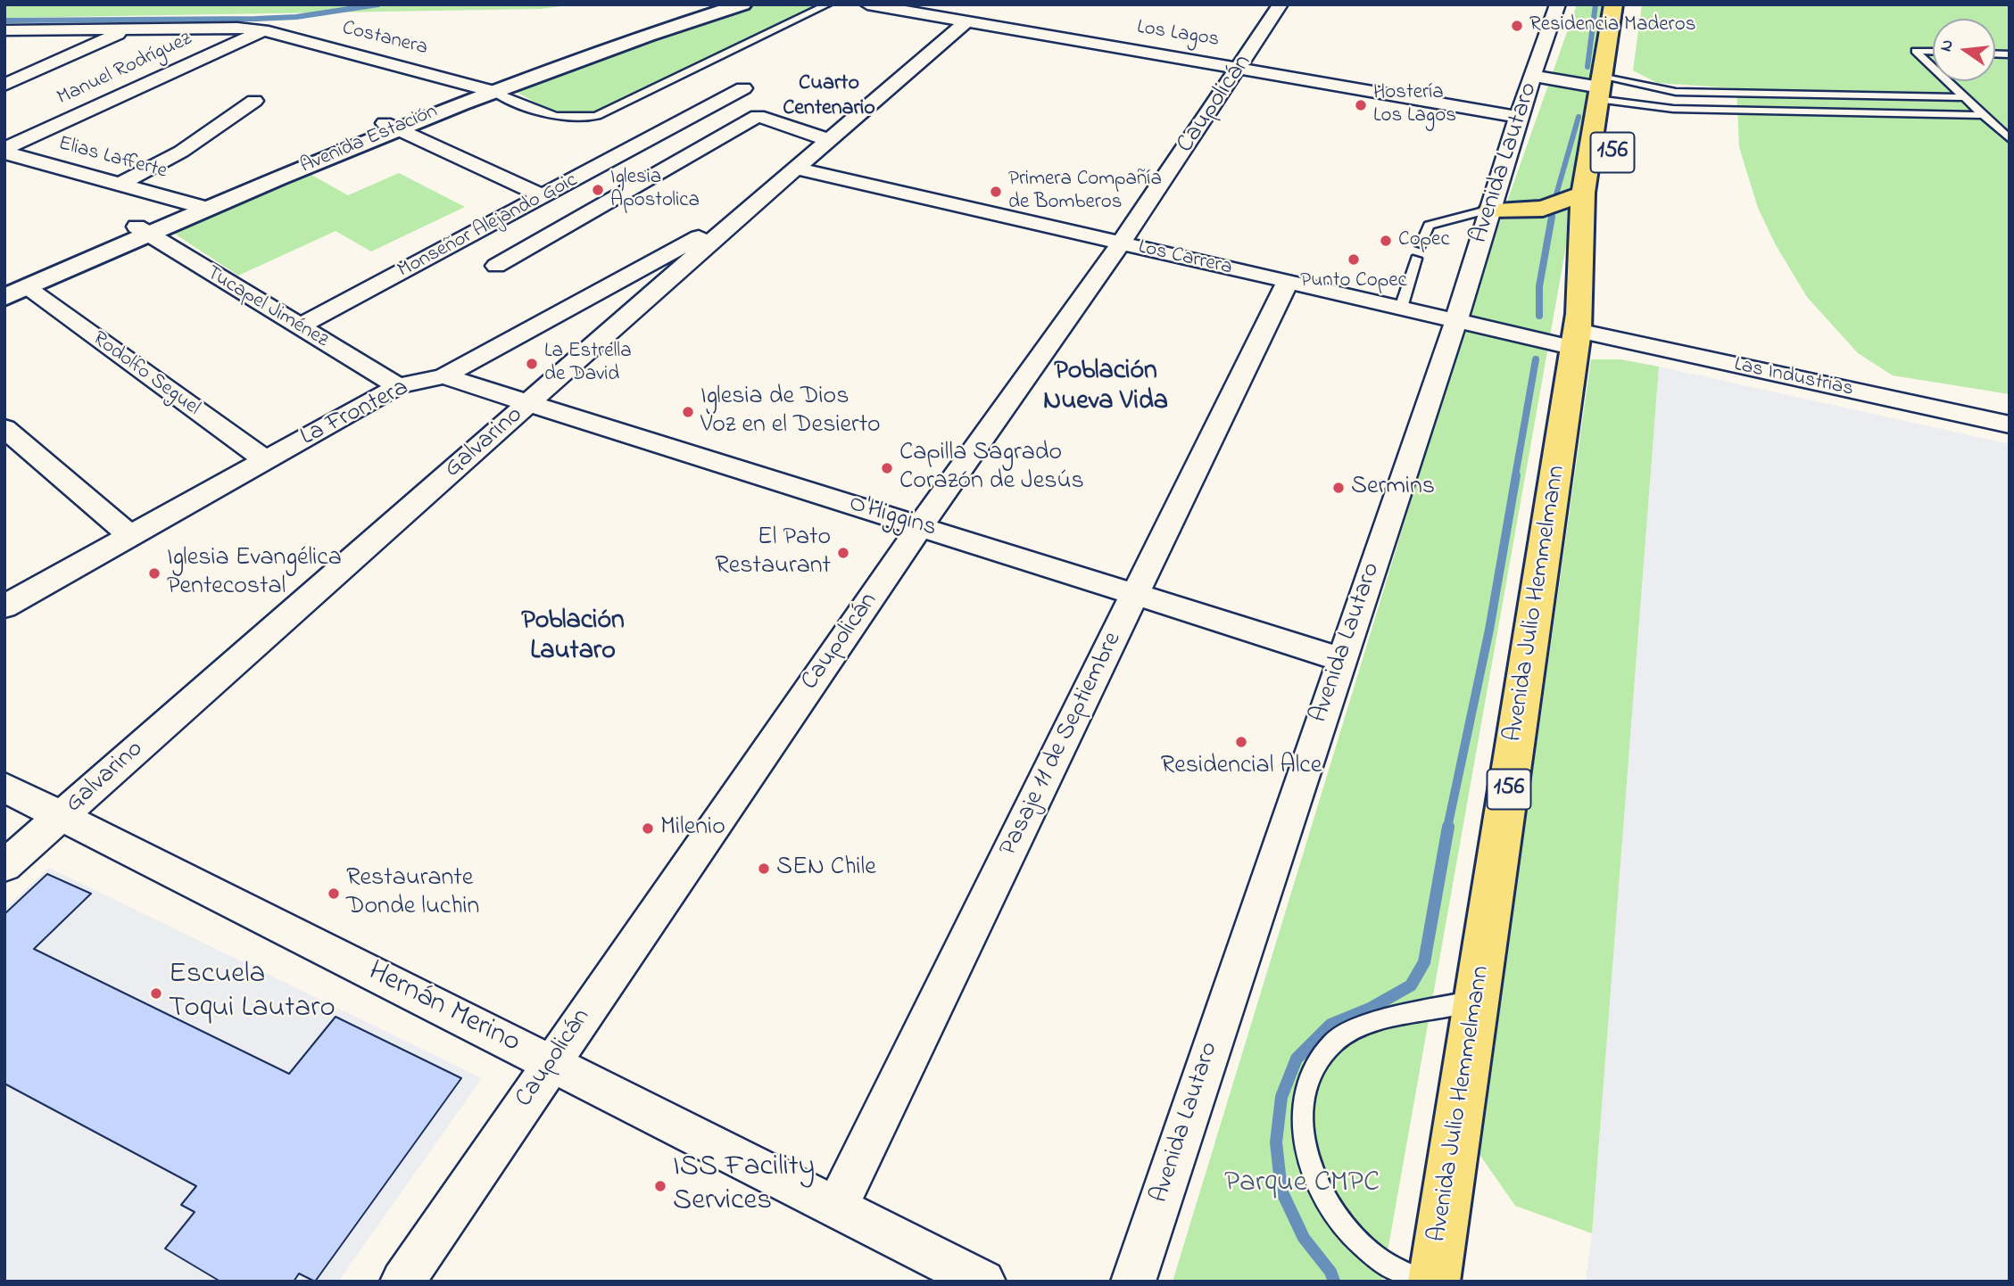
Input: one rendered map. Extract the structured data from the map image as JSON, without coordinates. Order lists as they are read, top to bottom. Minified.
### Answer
{"streets":{"highway":["156","Avenida Julio Hemmelmann"],"street":["Los Lagos","Costanera","Manuel Rodríguez","Caupolicán","Avenida Estación","Elias Lafferte","Avenida Lautaro","Monseñor Alejando Goic","Los Carrera","Tucapel Jiménez","Rodolfo Seguel","Las Industrias","La Frontera","Galvarino","O'Higgins","Pasaje 11 de Septiembre","Hernán Merino"]},"crossings":[["Los Lagos","Caupolicán"],["Los Lagos","Avenida Lautaro"],["Los Lagos","Galvarino"],["Costanera","Manuel Rodríguez"],["Costanera","Avenida Estación"],["Manuel Rodríguez","Elias Lafferte"],["Caupolicán","Los Carrera"],["Caupolicán","O'Higgins"],["Caupolicán","Hernán Merino"],["Avenida Estación","Elias Lafferte"],["Avenida Estación","Tucapel Jiménez"],["Avenida Estación","Rodolfo Seguel"],["Avenida Lautaro","Los Carrera"],["Avenida Lautaro","O'Higgins"],["Monseñor Alejando Goic","Tucapel Jiménez"],["Los Carrera","Las Industrias"],["Los Carrera","Galvarino"],["Los Carrera","Avenida Julio Hemmelmann"],["Los Carrera","Pasaje 11 de Septiembre"],["Tucapel Jiménez","La Frontera"],["Rodolfo Seguel","La Frontera"],["Las Industrias","Avenida Julio Hemmelmann"],["La Frontera","Galvarino"],["La Frontera","O'Higgins"],["Galvarino","O'Higgins"],["Galvarino","Hernán Merino"],["O'Higgins","Pasaje 11 de Septiembre"],["Pasaje 11 de Septiembre","Hernán Merino"]],"districts":["Cuarto Centenario","Población Nueva Vida","Población Lautaro"],"parks":["Parque CMPC"],"places":["Residencia Maderos","Hostería Los Lagos","Iglesia Apostolica","Primera Compañía de Bomberos","Copec","Punto Copec","La Estrella de David","Iglesia de Dios Voz en el Desierto","Capilla Sagrado Corazón de Jesús","Sermins","El Pato Restaurant","Iglesia Evangélica Pentecostal","Residencial Alce","Milenio","SEN Chile","Restaurante Donde luchin","Escuela Toqui Lautaro","ISS Facility Services"],"north":"left"}
